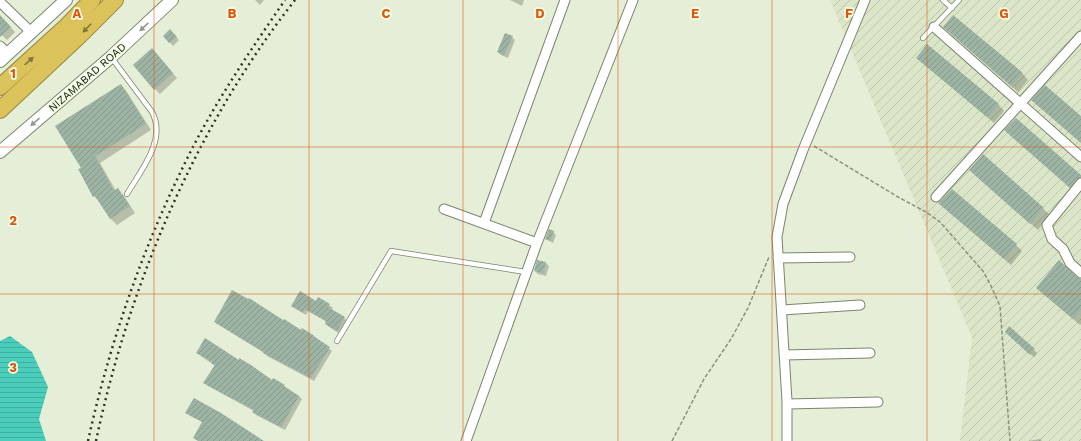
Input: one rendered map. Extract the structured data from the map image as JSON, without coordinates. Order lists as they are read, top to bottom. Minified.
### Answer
{"streets":{"main road":["NIZAMABAD ROAD"]},"grid":{"columns":["A","B","C","D","E","F","G"],"rows":["1","2","3"]}}
